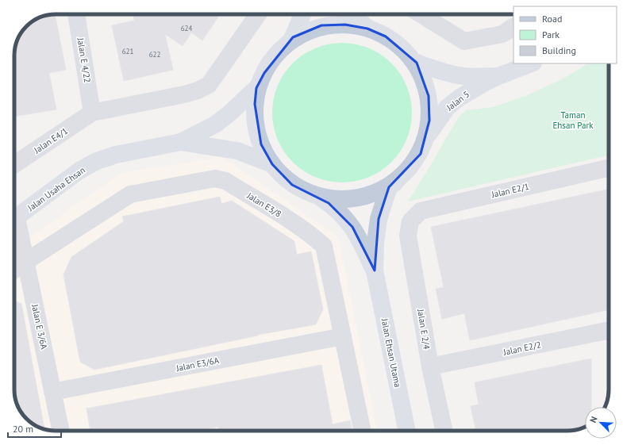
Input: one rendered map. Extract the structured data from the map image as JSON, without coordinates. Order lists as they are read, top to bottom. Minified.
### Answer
{"streets":{"street":["Jalan E 4/22","Jalan 5","Jalan E4/1","Jalan Usaha Ehsan","Jalan E2/1","Jalan E3/8","Jalan E 3/6A","Jalan E 2/4","Jalan E2/2","Jalan Ehsan Utama","Jalan E3/6A"]},"crossings":[["Jalan E 4/22","Jalan E4/1"],["Jalan E2/1","Jalan E 2/4"],["Jalan E3/8","Jalan E 3/6A"],["Jalan E3/8","Jalan E3/6A"],["Jalan E 3/6A","Jalan E3/6A"],["Jalan E 2/4","Jalan E2/2"]],"parks":["Taman Ehsan Park"],"house_numbers":["624","621","622"],"legend":["Road","Park","Building"],"scale_bar":"20 m","north":"top left"}
